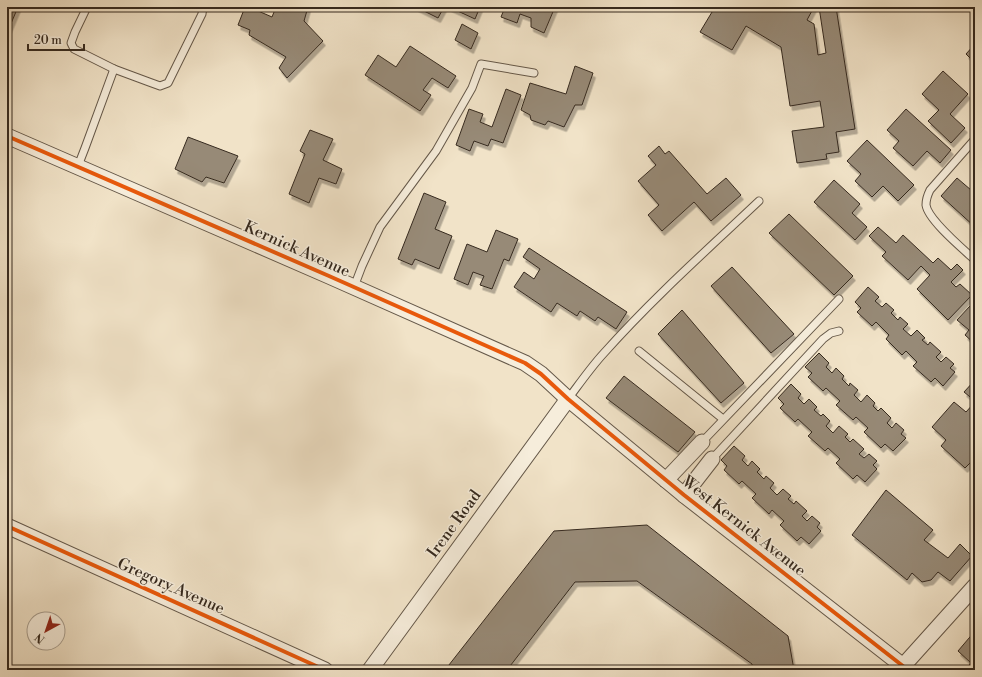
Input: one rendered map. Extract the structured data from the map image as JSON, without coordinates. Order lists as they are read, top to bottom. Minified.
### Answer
{"streets":{"street":["Kernick Avenue","Irene Road","West Kernick Avenue","Gregory Avenue"]},"crossings":[["Kernick Avenue","Irene Road"],["Kernick Avenue","West Kernick Avenue"],["Irene Road","West Kernick Avenue"]],"scale_bar":"20 m","north":"bottom left"}
